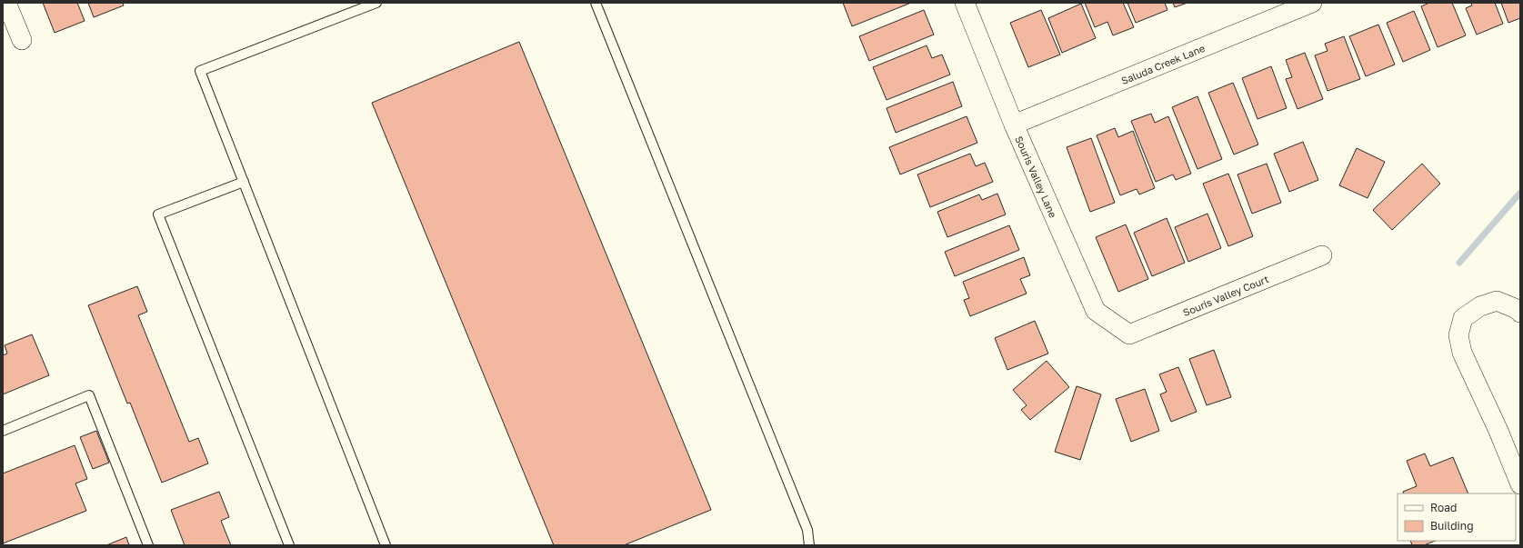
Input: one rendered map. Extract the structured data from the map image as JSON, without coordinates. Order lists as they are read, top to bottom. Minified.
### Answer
{"streets":{"street":["Saluda Creek Lane","Souris Valley Lane","Souris Valley Court"]},"crossings":[["Saluda Creek Lane","Souris Valley Lane"],["Souris Valley Lane","Souris Valley Court"]],"legend":["Road","Building"]}
